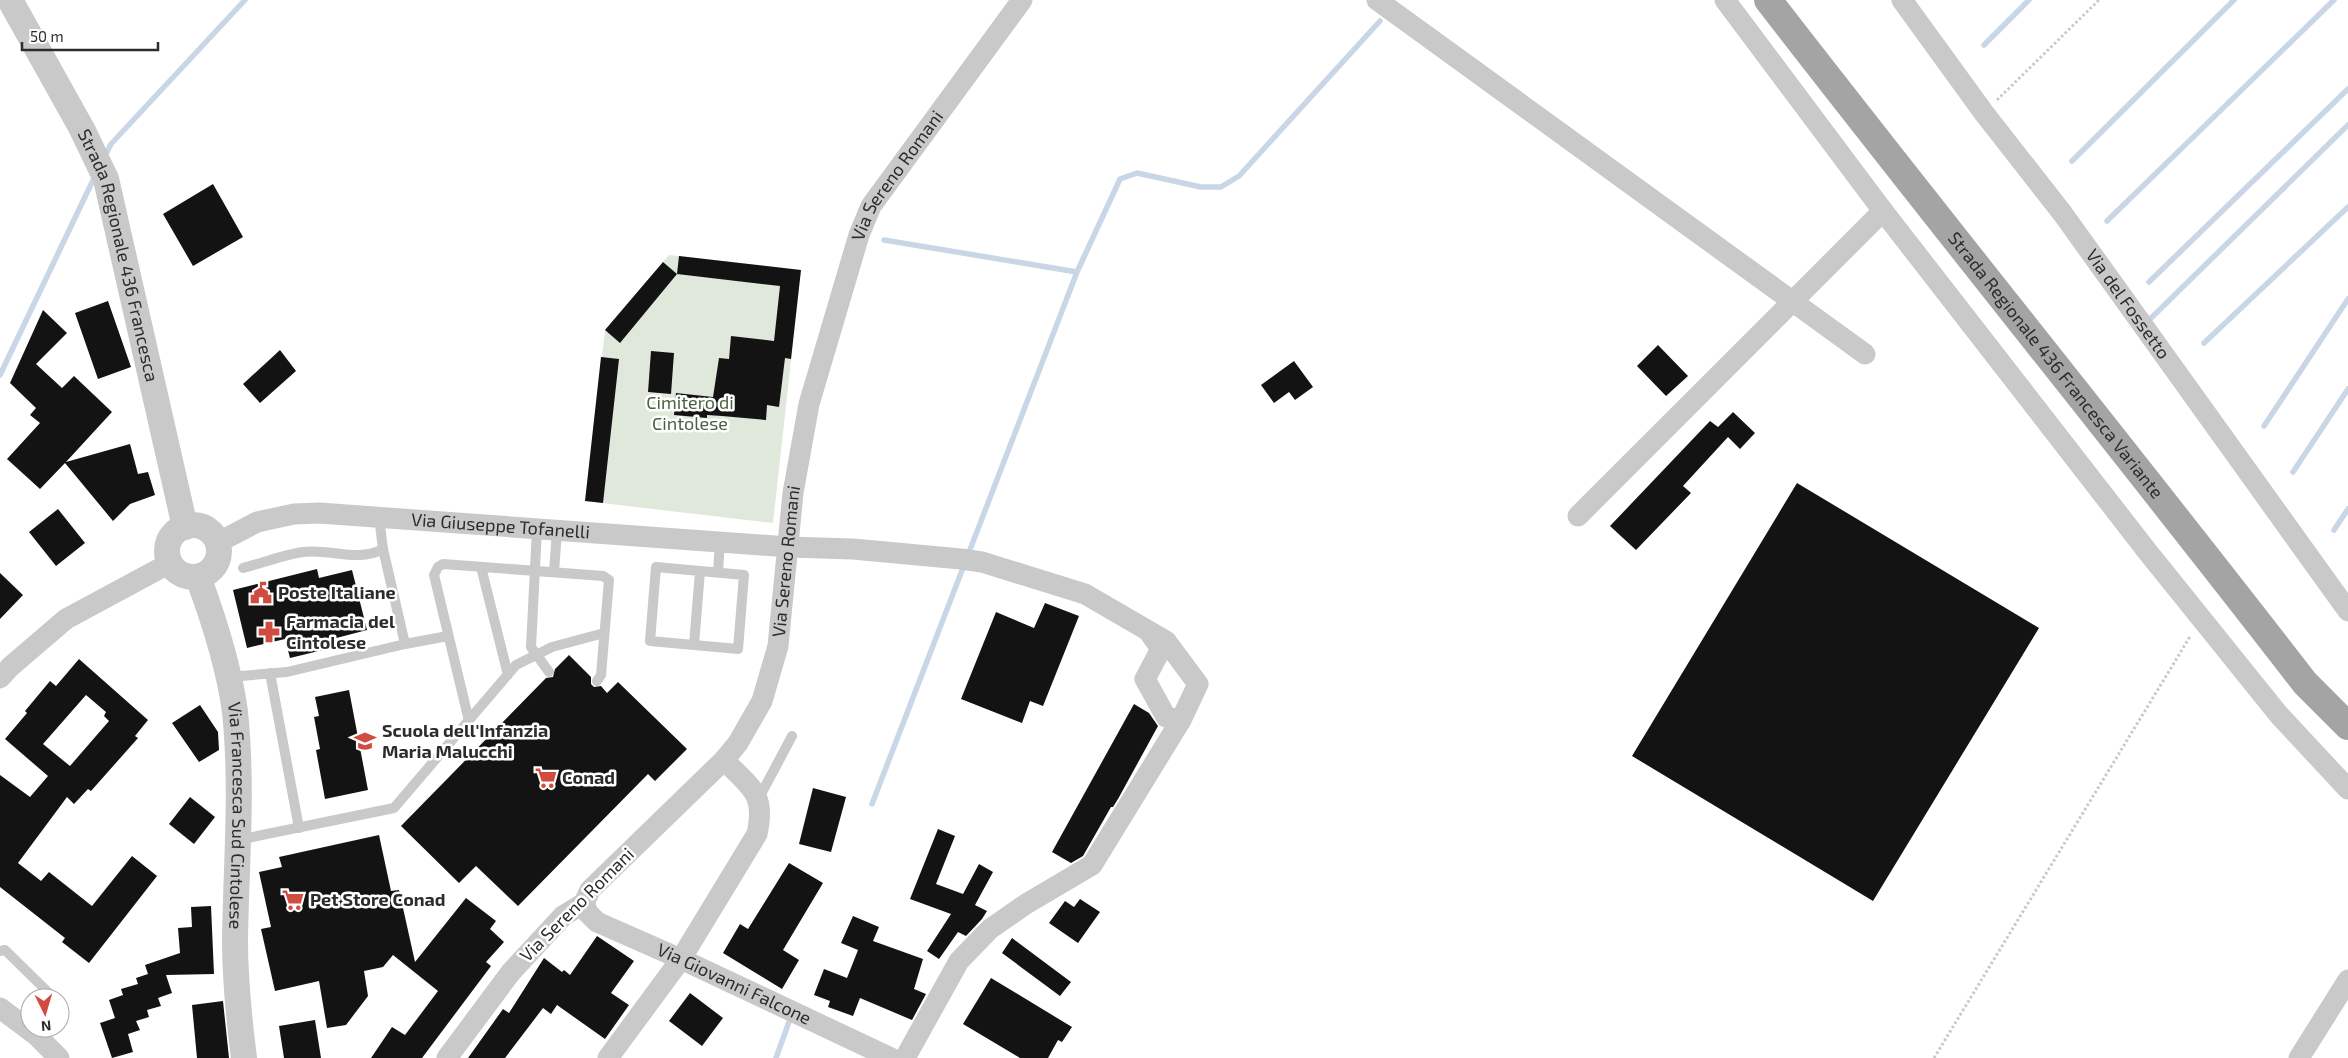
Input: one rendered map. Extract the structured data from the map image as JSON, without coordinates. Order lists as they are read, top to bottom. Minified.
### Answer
{"streets":{"main road":["Strada Regionale 436 Francesca Variante"],"street":["Via Sereno Romani","Strada Regionale 436 Francesca","Via del Fossetto","Via Giuseppe Tofanelli","Via Francesca Sud Cintolese","Via Giovanni Falcone"]},"crossings":[["Via Sereno Romani","Via Giuseppe Tofanelli"],["Via Sereno Romani","Via Giovanni Falcone"],["Strada Regionale 436 Francesca","Via Giuseppe Tofanelli"],["Strada Regionale 436 Francesca","Via Francesca Sud Cintolese"],["Via Giuseppe Tofanelli","Via Francesca Sud Cintolese"]],"parks":["Cimitero di Cintolese"],"places":{"public building":["Poste Italiane"],"pharmacy":["Farmacia del Cintolese"],"school or university":["Scuola dell'Infanzia Maria Malucchi"],"supermarket":["Conad","Pet Store Conad"]},"scale_bar":"50 m","north":"bottom"}
